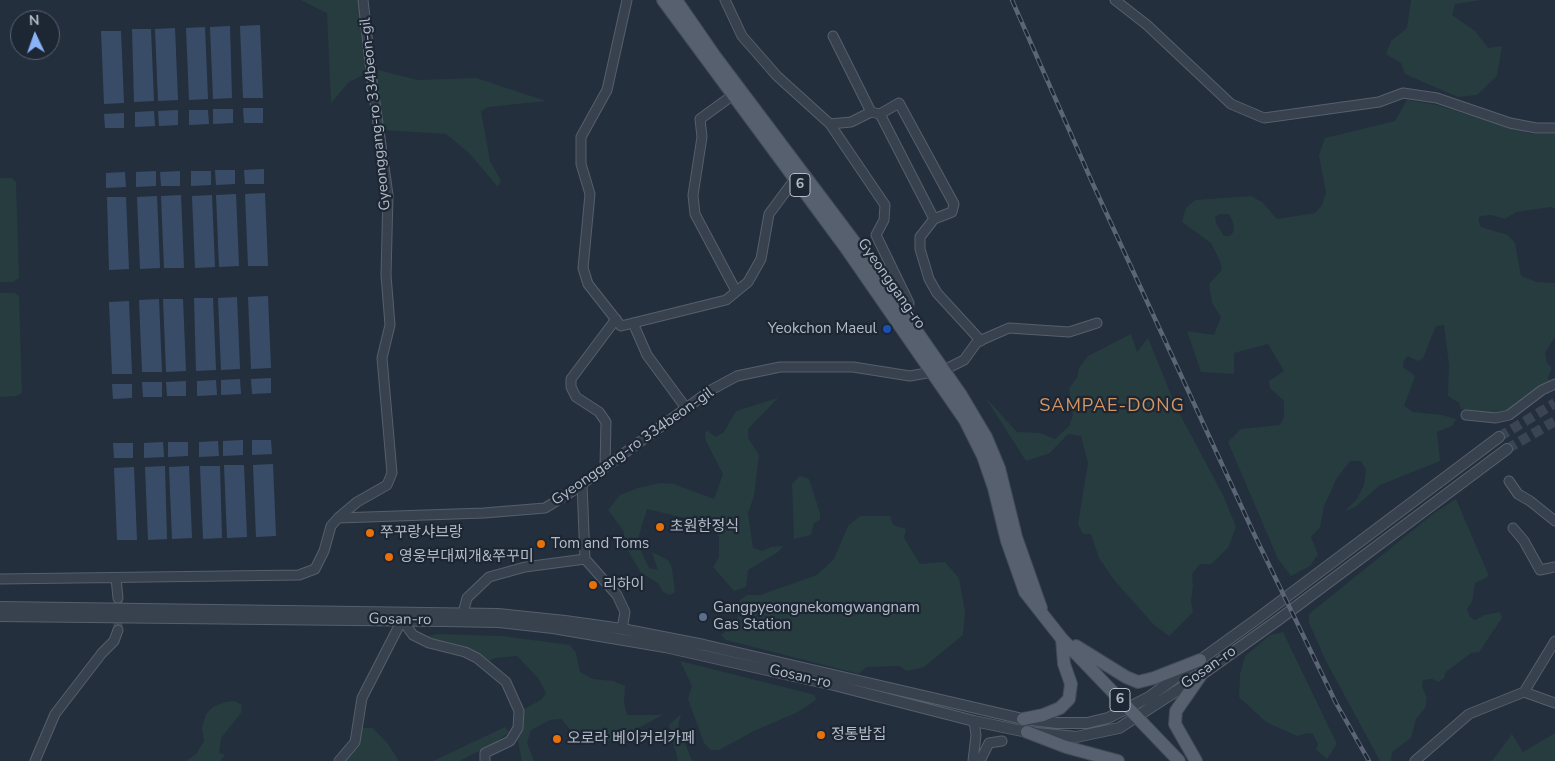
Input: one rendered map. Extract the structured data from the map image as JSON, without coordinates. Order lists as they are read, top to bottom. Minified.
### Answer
{"streets":{"main road":["6","Gyeonggang-ro"],"street":["Gyeonggang-ro 334beon-gil","Gosan-ro"]},"crossings":[["Gyeonggang-ro 334beon-gil","Gyeonggang-ro"],["Gyeonggang-ro","Gosan-ro"]],"districts":["SAMPAE-DONG"],"places":["Yeokchon Maeul","초원한정식","쭈꾸랑샤브랑","Tom and Toms","영웅부대찌개&쭈꾸미","리하이","Gangpyeongnekomgwangnam Gas Station","정통밥집","오로라 베이커리카페"],"north":"top"}
